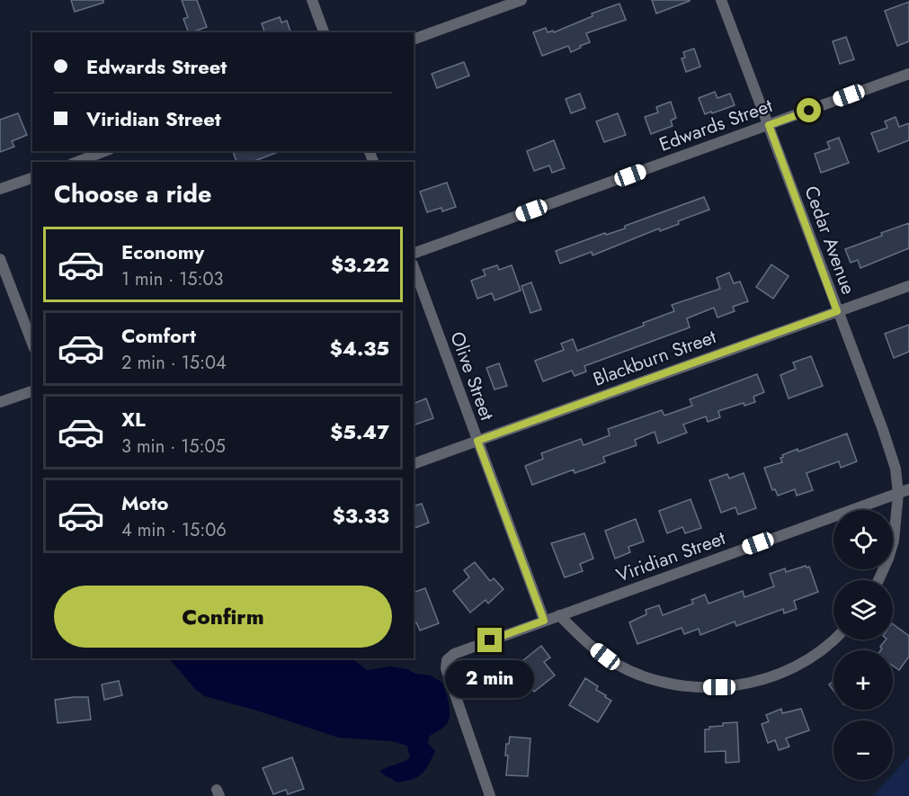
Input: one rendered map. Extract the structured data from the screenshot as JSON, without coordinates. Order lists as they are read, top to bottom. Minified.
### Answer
{"streets":{"street":["Edwards Street","Cedar Avenue","Blackburn Street","Olive Street","Viridian Street"]},"crossings":[["Edwards Street","Cedar Avenue"],["Cedar Avenue","Blackburn Street"],["Cedar Avenue","Viridian Street"],["Blackburn Street","Olive Street"],["Olive Street","Viridian Street"]],"page":{"banner":["Edwards Street","Viridian Street"],"heading":"Choose a ride","list":[{"name":"Economy","note":"1 min · 15:03","value":"$3.22"},{"name":"Comfort","note":"2 min · 15:04","value":"$4.35"},{"name":"XL","note":"3 min · 15:05","value":"$5.47"},{"name":"Moto","note":"4 min · 15:06","value":"$3.33"}],"map_buttons":["+","−"],"buttons":"Confirm","bubble":"2 min"}}
